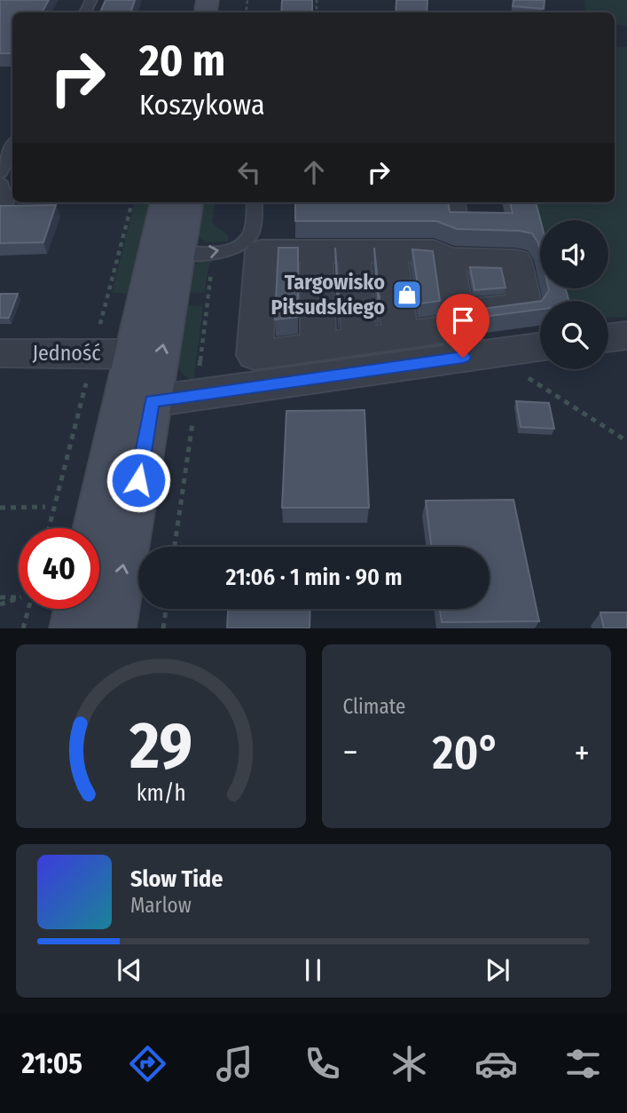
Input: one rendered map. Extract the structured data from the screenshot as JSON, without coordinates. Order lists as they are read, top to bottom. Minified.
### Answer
{"streets":{"street":["Jedność"]},"places":{"shop":["Targowisko Piłsudskiego"]},"page":{"turn":["20 m","Koszykowa"],"limit":"40","trip":"21:06 · 1 min · 90 m","tile":"Climate","heat":["−","20°","+"],"song":["Slow Tide","Marlow"],"tabs":"21:05","gauge":["29","km/h"]}}
